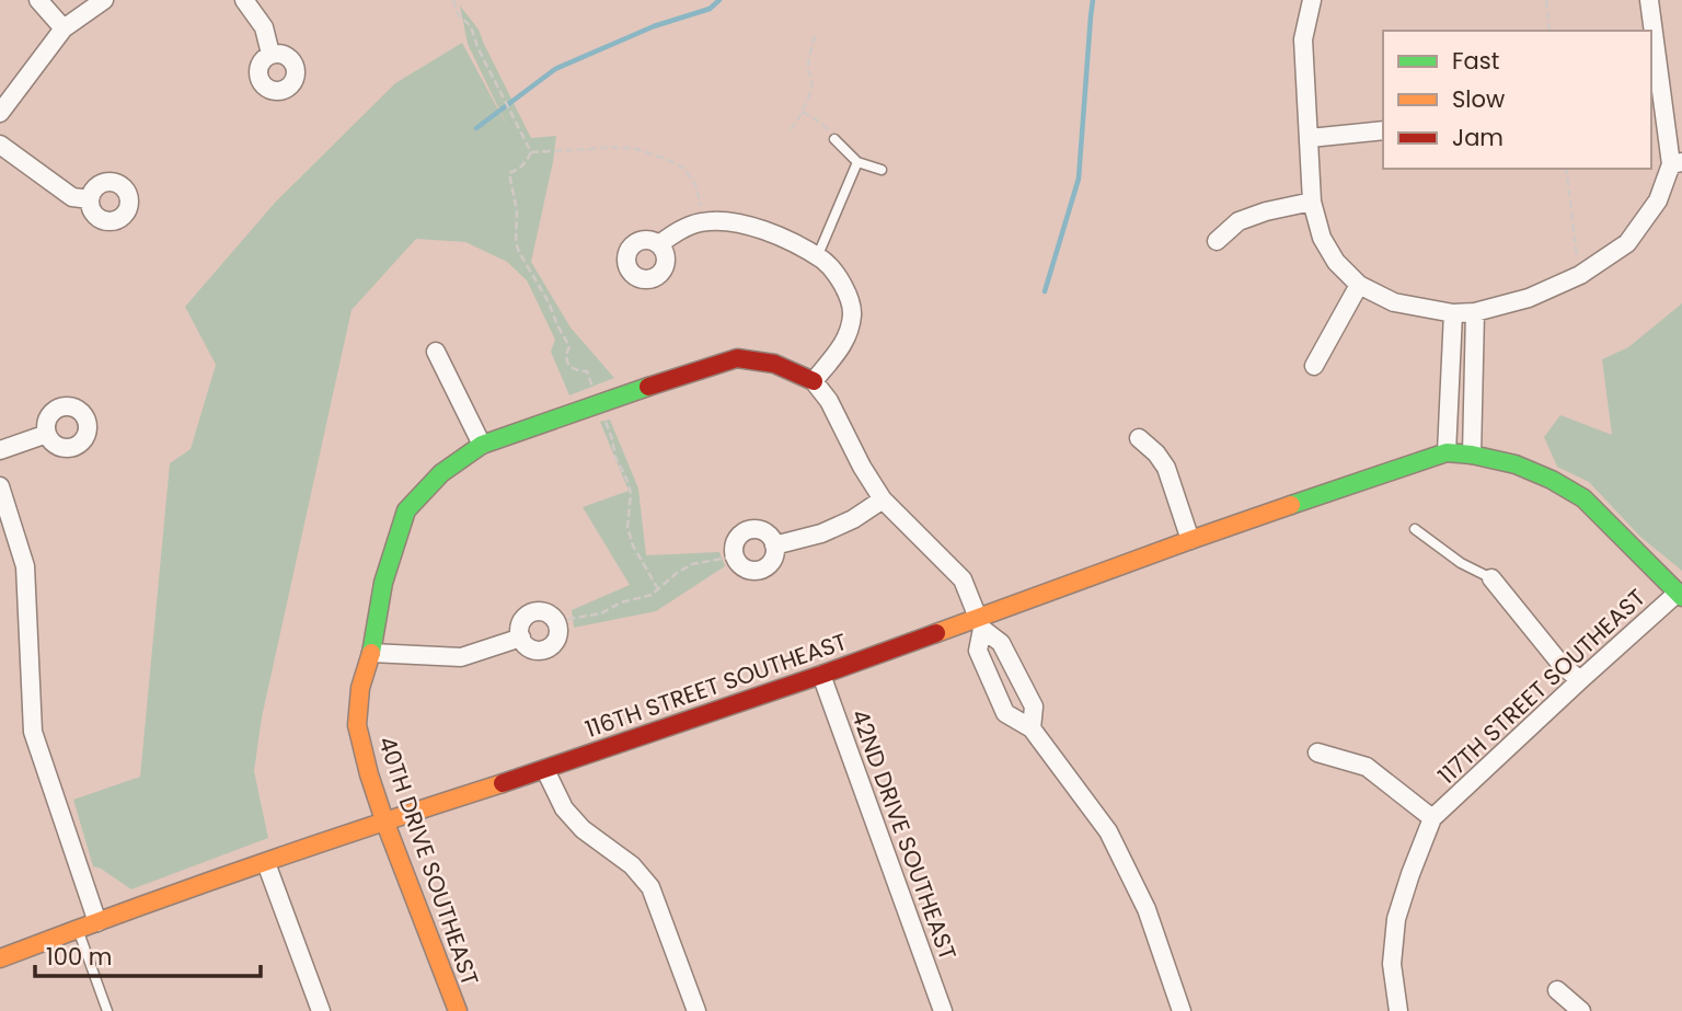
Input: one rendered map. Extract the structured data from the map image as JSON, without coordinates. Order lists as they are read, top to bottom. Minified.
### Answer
{"streets":{"street":["116TH STREET SOUTHEAST","117TH STREET SOUTHEAST","42ND DRIVE SOUTHEAST","40TH DRIVE SOUTHEAST"]},"crossings":[["116TH STREET SOUTHEAST","42ND DRIVE SOUTHEAST"],["116TH STREET SOUTHEAST","40TH DRIVE SOUTHEAST"]],"legend":["Fast","Slow","Jam"],"scale_bar":"100 m"}
